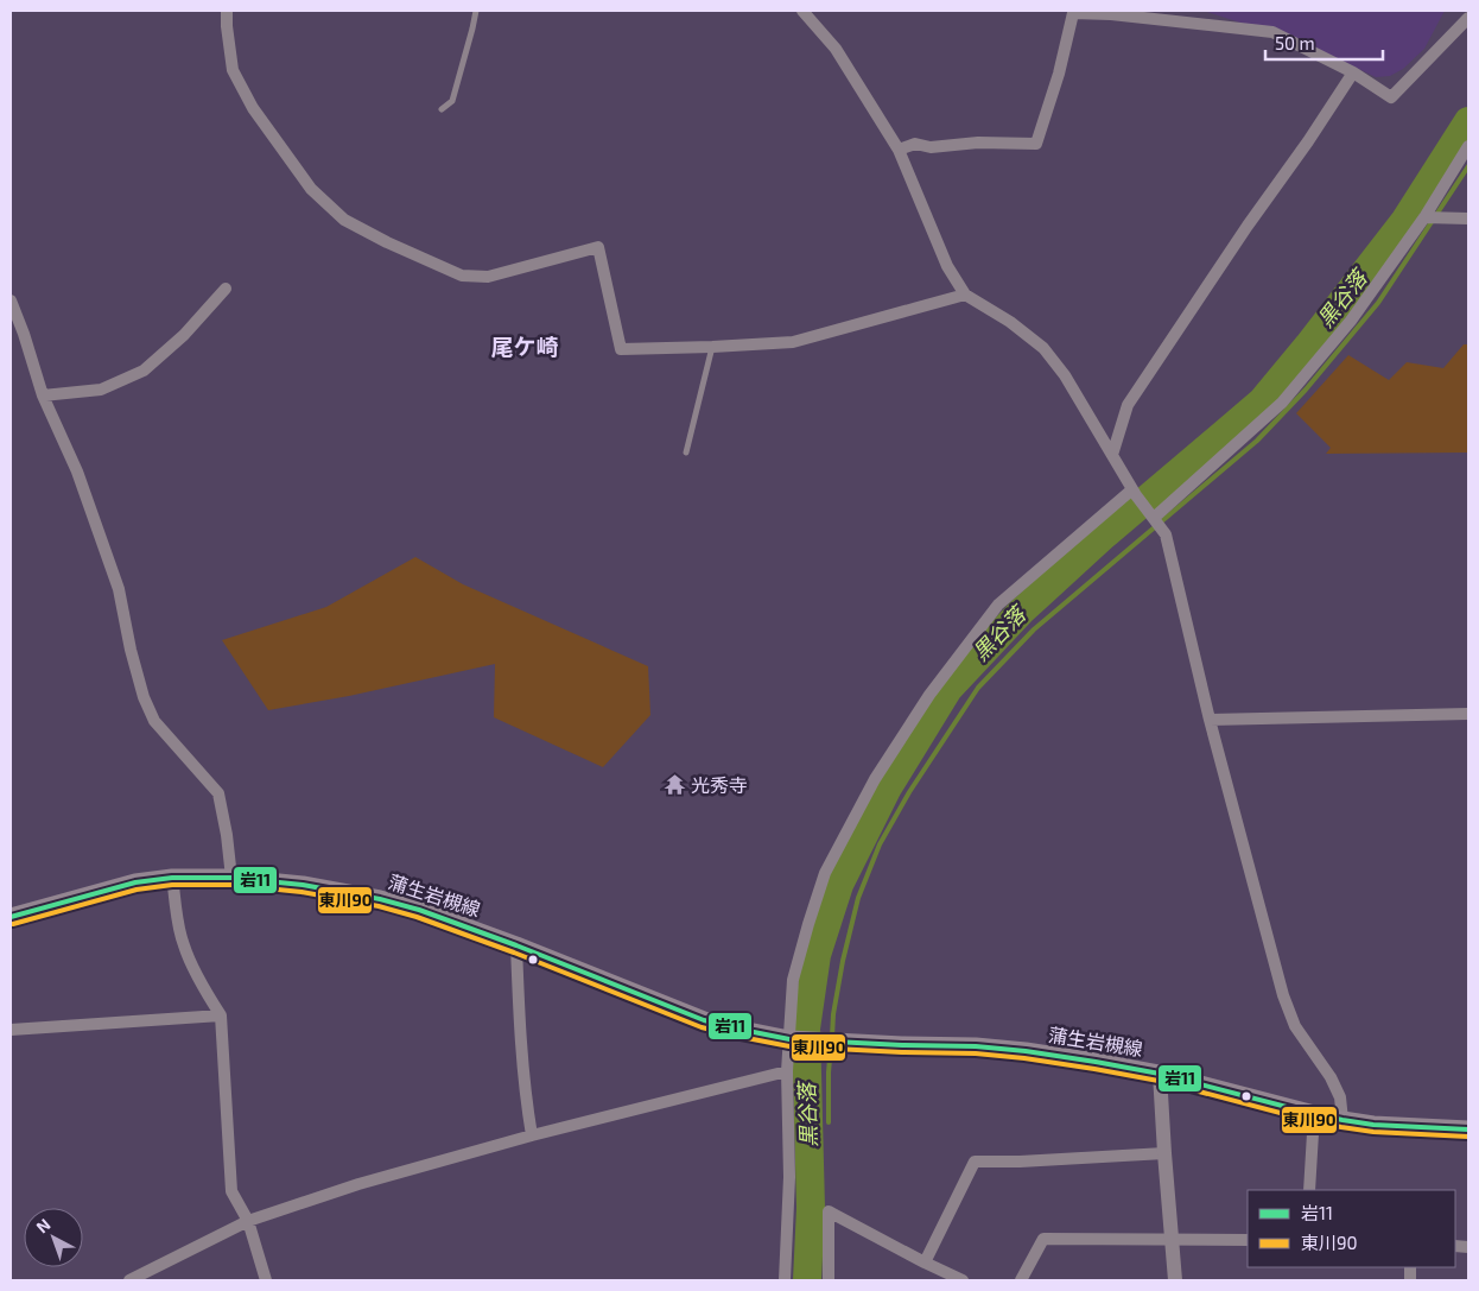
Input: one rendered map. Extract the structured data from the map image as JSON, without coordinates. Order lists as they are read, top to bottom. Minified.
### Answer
{"streets":{"main road":["蒲生岩槻線"]},"districts":["尾ケ崎"],"water":["黒谷落"],"places":{"temple":["光秀寺"]},"lines":["transit line 岩11","transit line 東川90"],"legend":["岩11","東川90"],"scale_bar":"50 m","north":"top left"}
